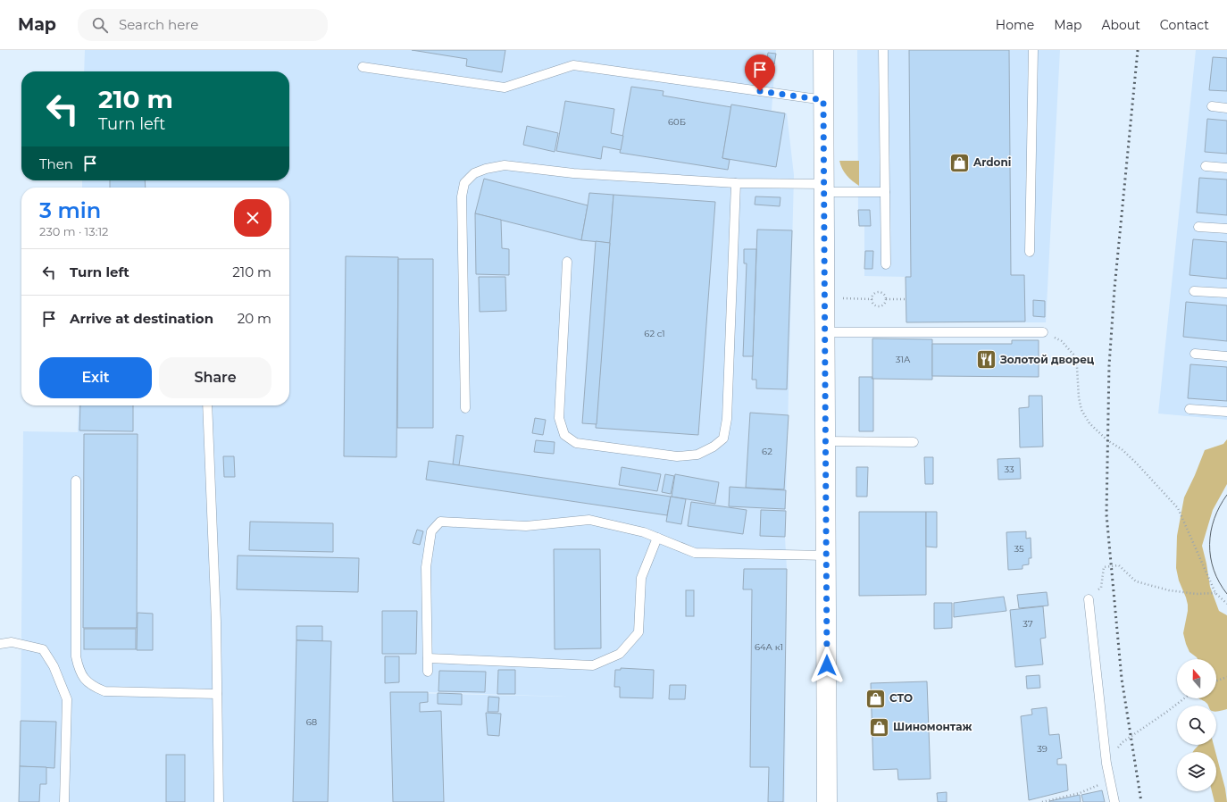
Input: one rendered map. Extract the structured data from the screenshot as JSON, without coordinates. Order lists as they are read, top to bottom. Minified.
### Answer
{"places":{"shop":["Ardoni","СТО","Шиномонтаж"],"restaurant":["Золотой дворец"]},"house_numbers":["60Б","62 с1","31А","62","33","35","37","64А к1","68","39"],"north":"top","page":{"header":"Map","search":"Search here","nav":["Home","Map","About","Contact"],"turn":["210 m","Turn left"],"then":"Then","heading":["3 min","230 m · 13:12"],"list":[{"name":"Turn left","value":"210 m"},{"name":"Arrive at destination","value":"20 m"}],"buttons":["Exit","Share"]}}
